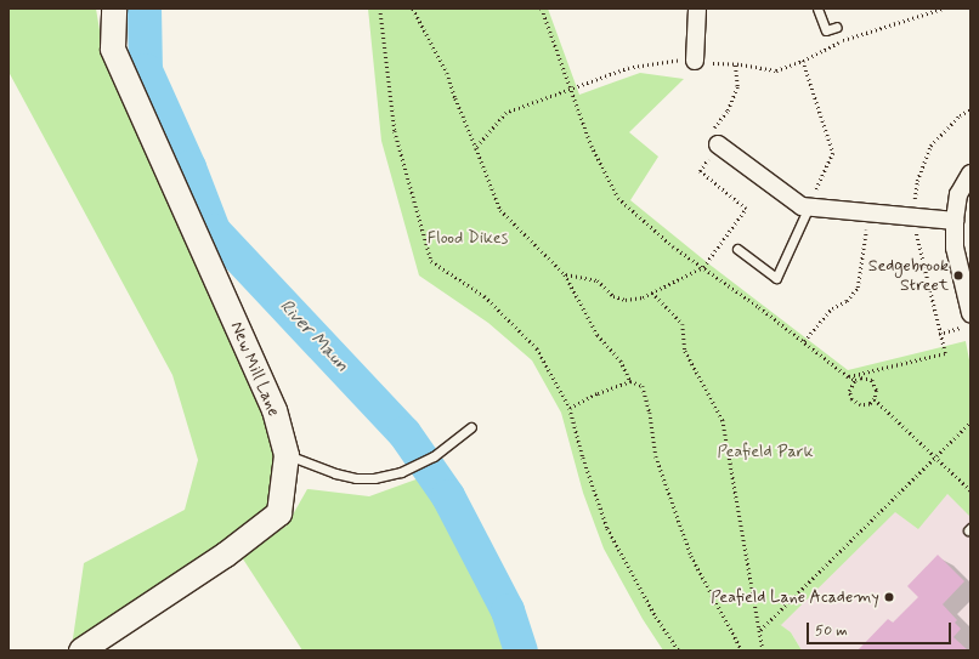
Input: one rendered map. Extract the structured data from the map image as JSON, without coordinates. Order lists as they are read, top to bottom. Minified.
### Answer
{"streets":{"street":["New Mill Lane"]},"water":["River Maun"],"parks":["Flood Dikes","Peafield Park"],"places":["Sedgebrook Street","Peafield Lane Academy"],"scale_bar":"50 m"}
